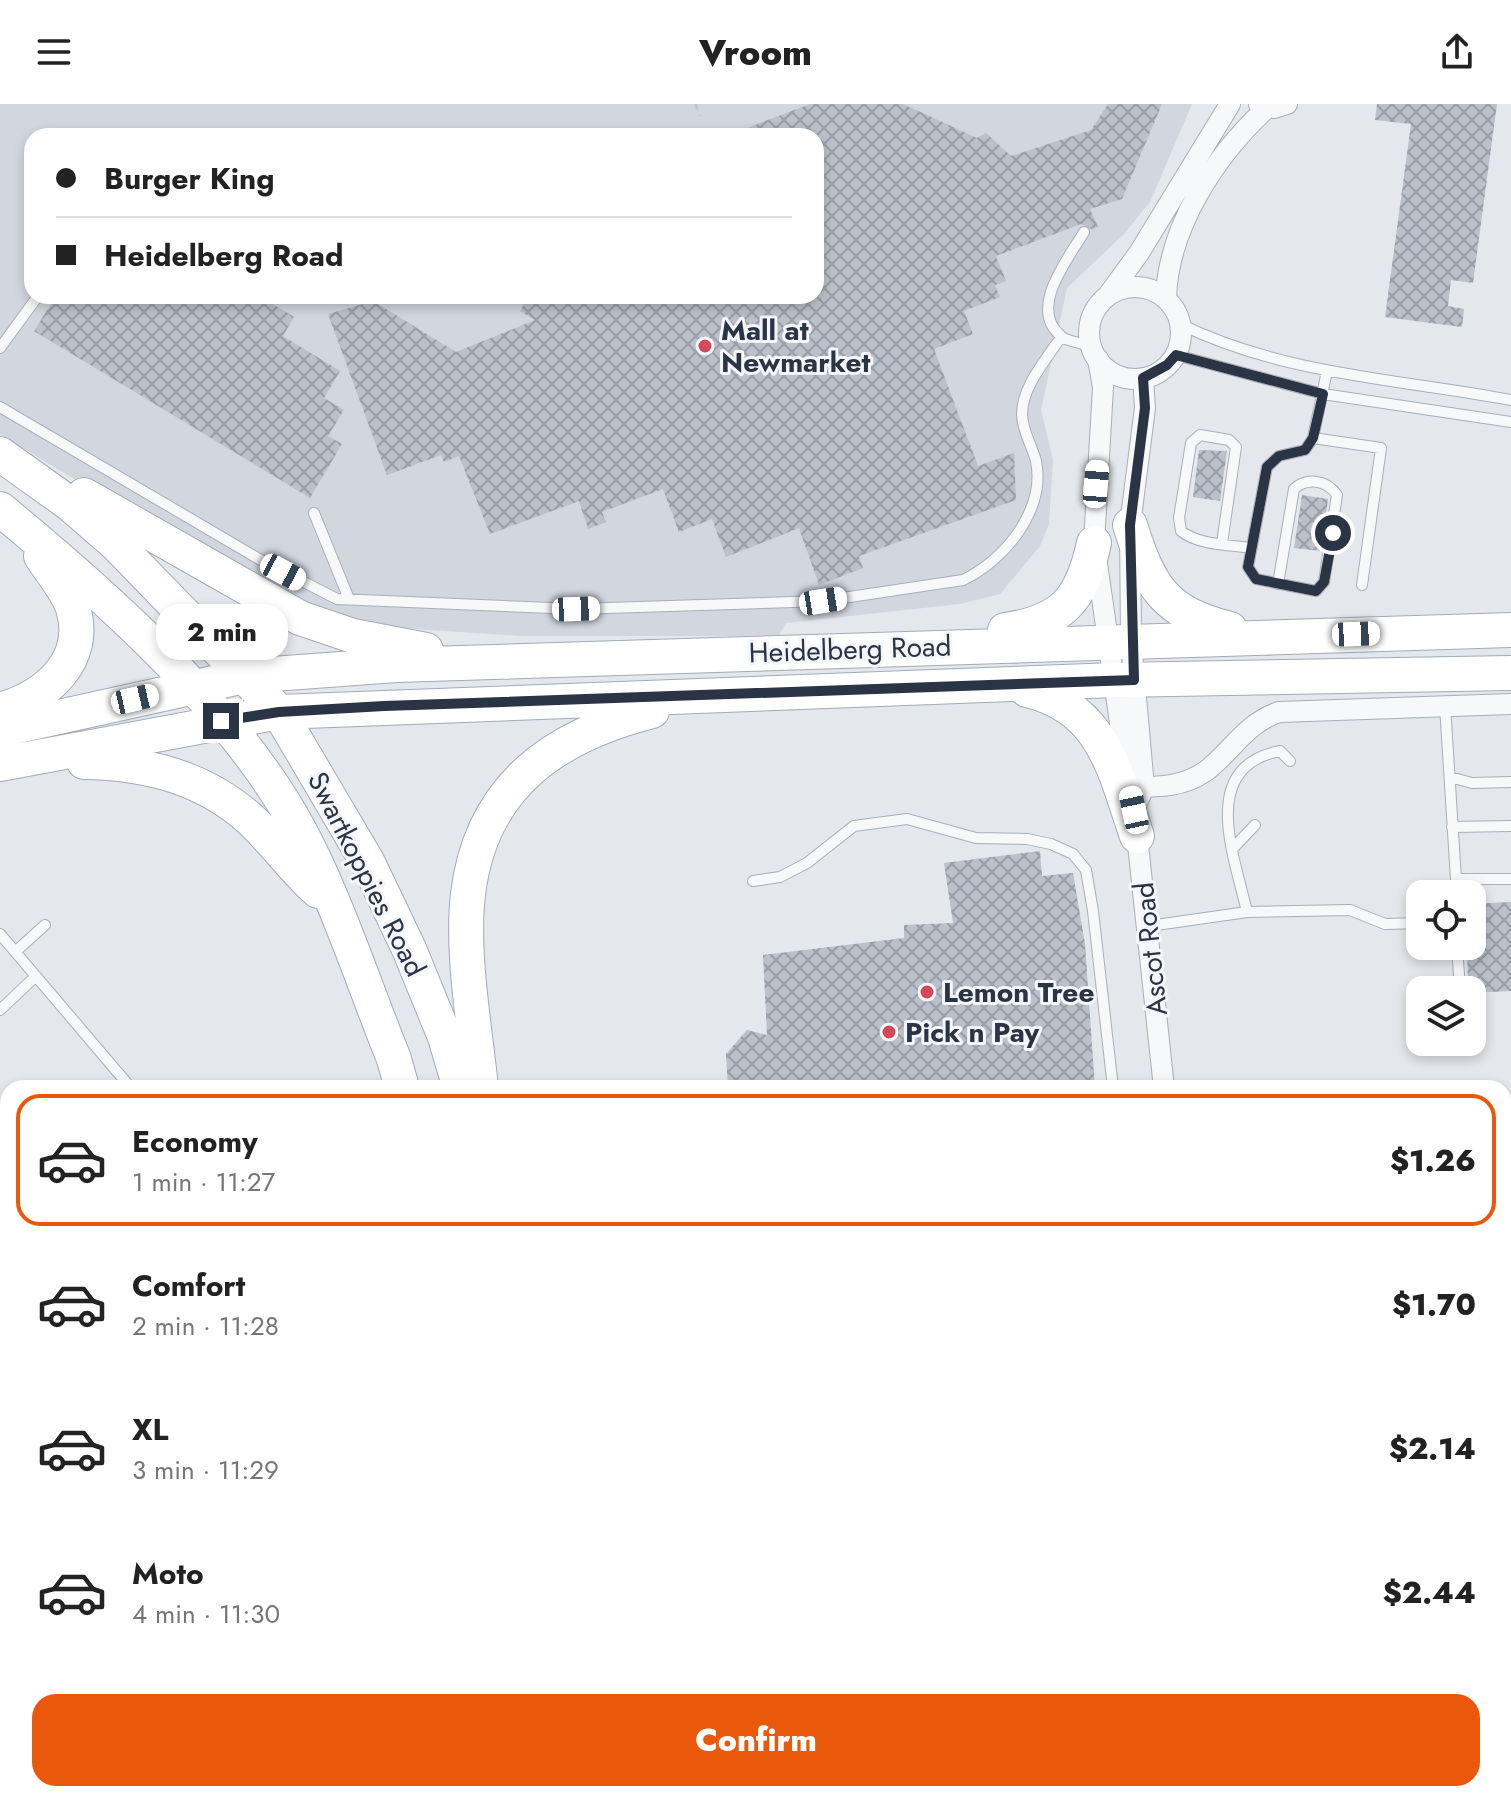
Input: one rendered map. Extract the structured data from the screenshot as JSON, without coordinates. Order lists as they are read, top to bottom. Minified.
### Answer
{"streets":{"main road":["Heidelberg Road","Swartkoppies Road"],"street":["Ascot Road"]},"crossings":[["Heidelberg Road","Swartkoppies Road"]],"places":["Mall at Newmarket","Lemon Tree","Pick n Pay"],"page":{"header":"Vroom","banner":["Burger King","Heidelberg Road"],"bubble":"2 min","list":[{"name":"Economy","note":"1 min · 11:27","value":"$1.26"},{"name":"Comfort","note":"2 min · 11:28","value":"$1.70"},{"name":"XL","note":"3 min · 11:29","value":"$2.14"},{"name":"Moto","note":"4 min · 11:30","value":"$2.44"}],"buttons":"Confirm"}}
